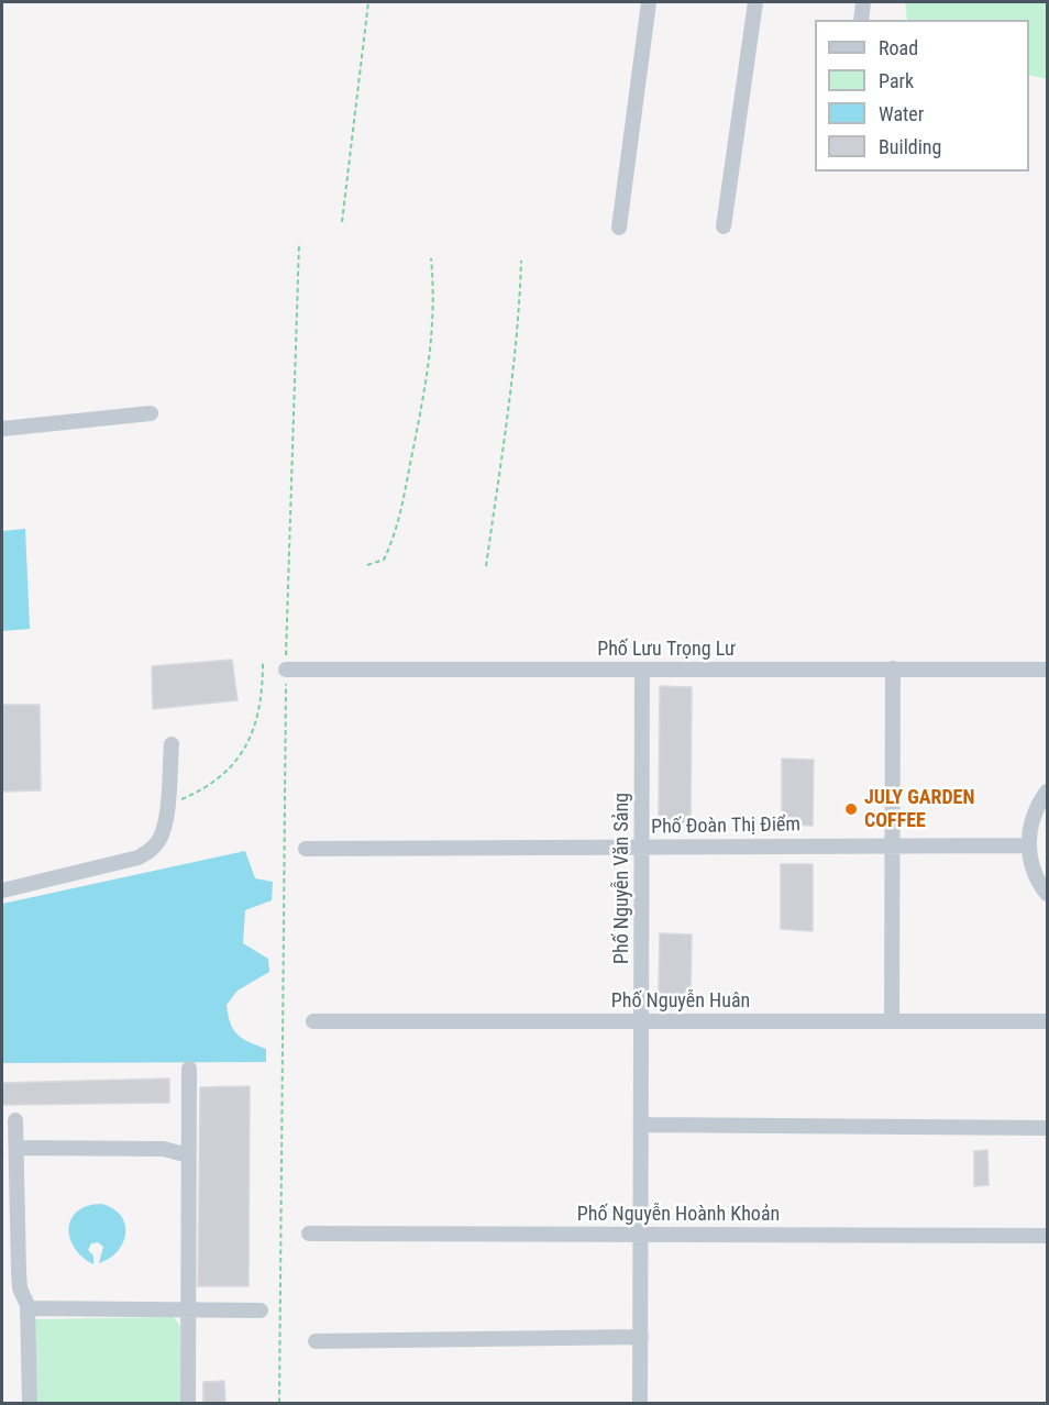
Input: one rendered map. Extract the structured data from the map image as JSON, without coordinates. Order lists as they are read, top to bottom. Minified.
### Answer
{"streets":{"street":["Phố Lưu Trọng Lư","Phố Đoàn Thị Điểm","Phố Nguyễn Văn Sảng","Phố Nguyễn Huân","Phố Nguyễn Hoành Khoản"]},"crossings":[["Phố Lưu Trọng Lư","Phố Nguyễn Văn Sảng"],["Phố Đoàn Thị Điểm","Phố Nguyễn Văn Sảng"],["Phố Nguyễn Văn Sảng","Phố Nguyễn Huân"],["Phố Nguyễn Văn Sảng","Phố Nguyễn Hoành Khoản"]],"places":["JULY GARDEN COFFEE"],"legend":["Road","Park","Water","Building"]}
